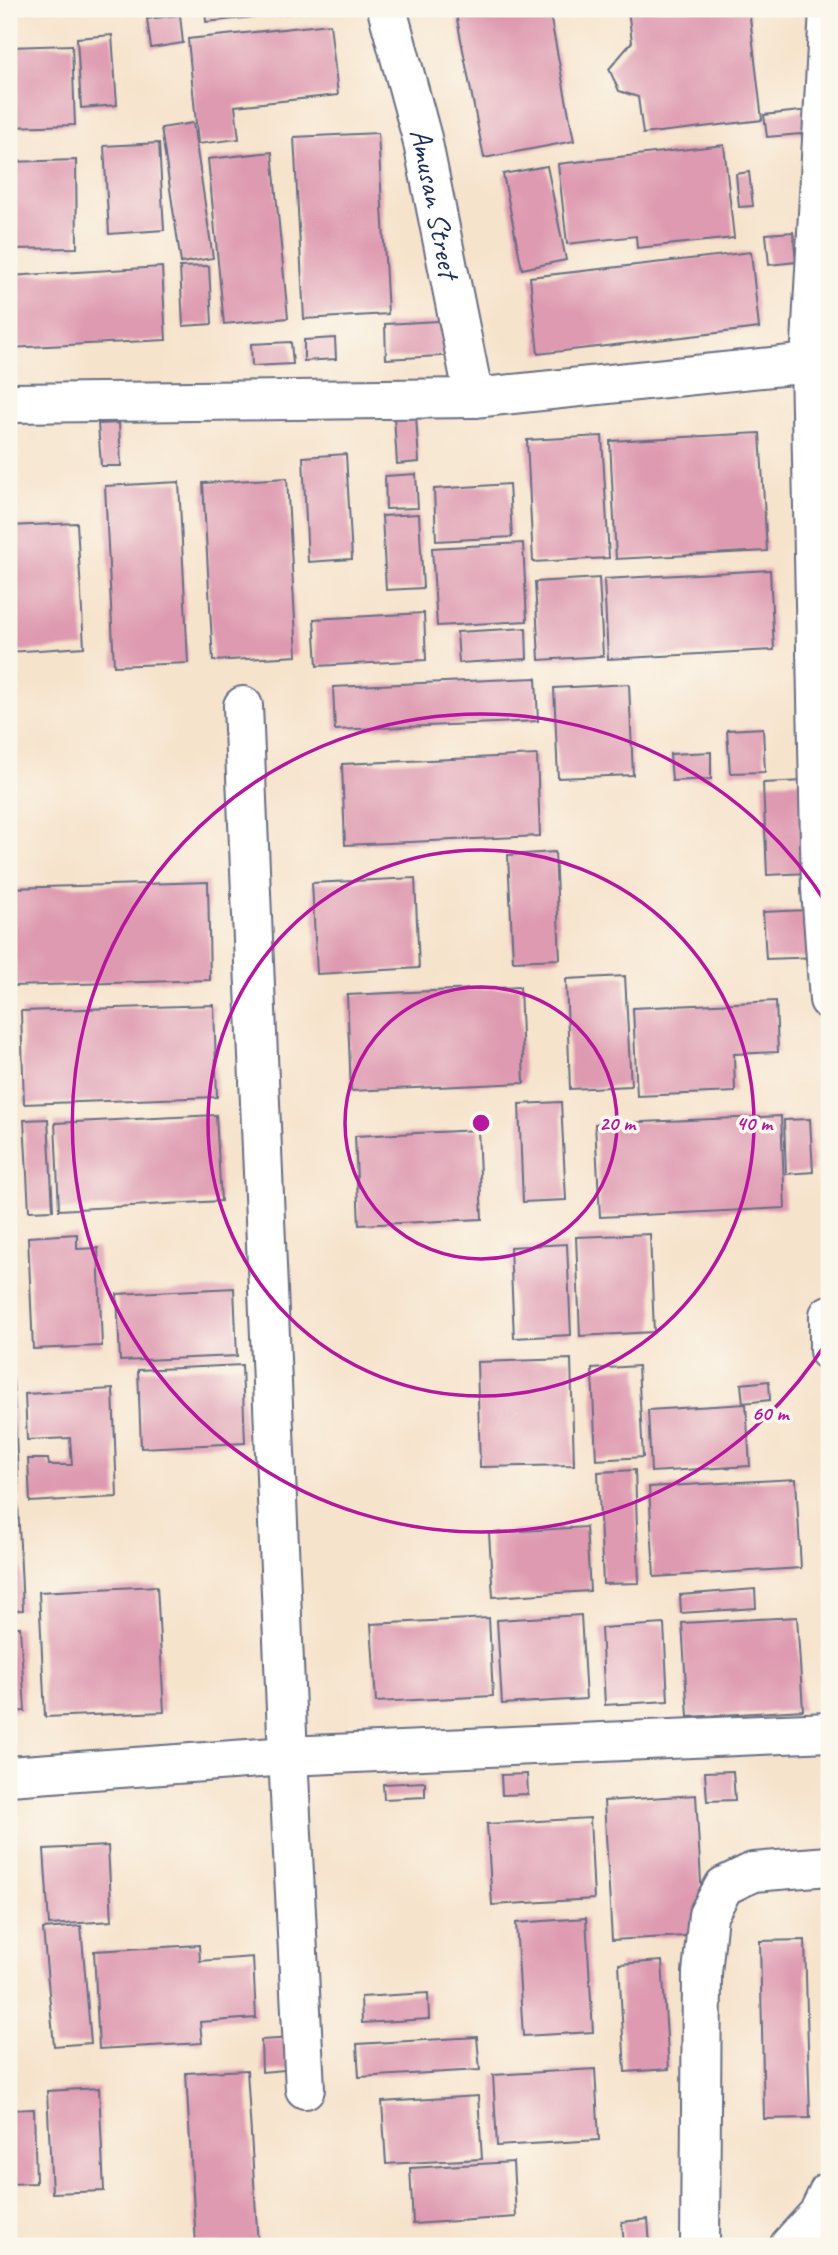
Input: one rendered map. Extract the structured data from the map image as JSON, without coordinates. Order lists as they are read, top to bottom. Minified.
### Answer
{"streets":{"street":["Amusan Street"]},"rings":["20 m","40 m","60 m"]}
